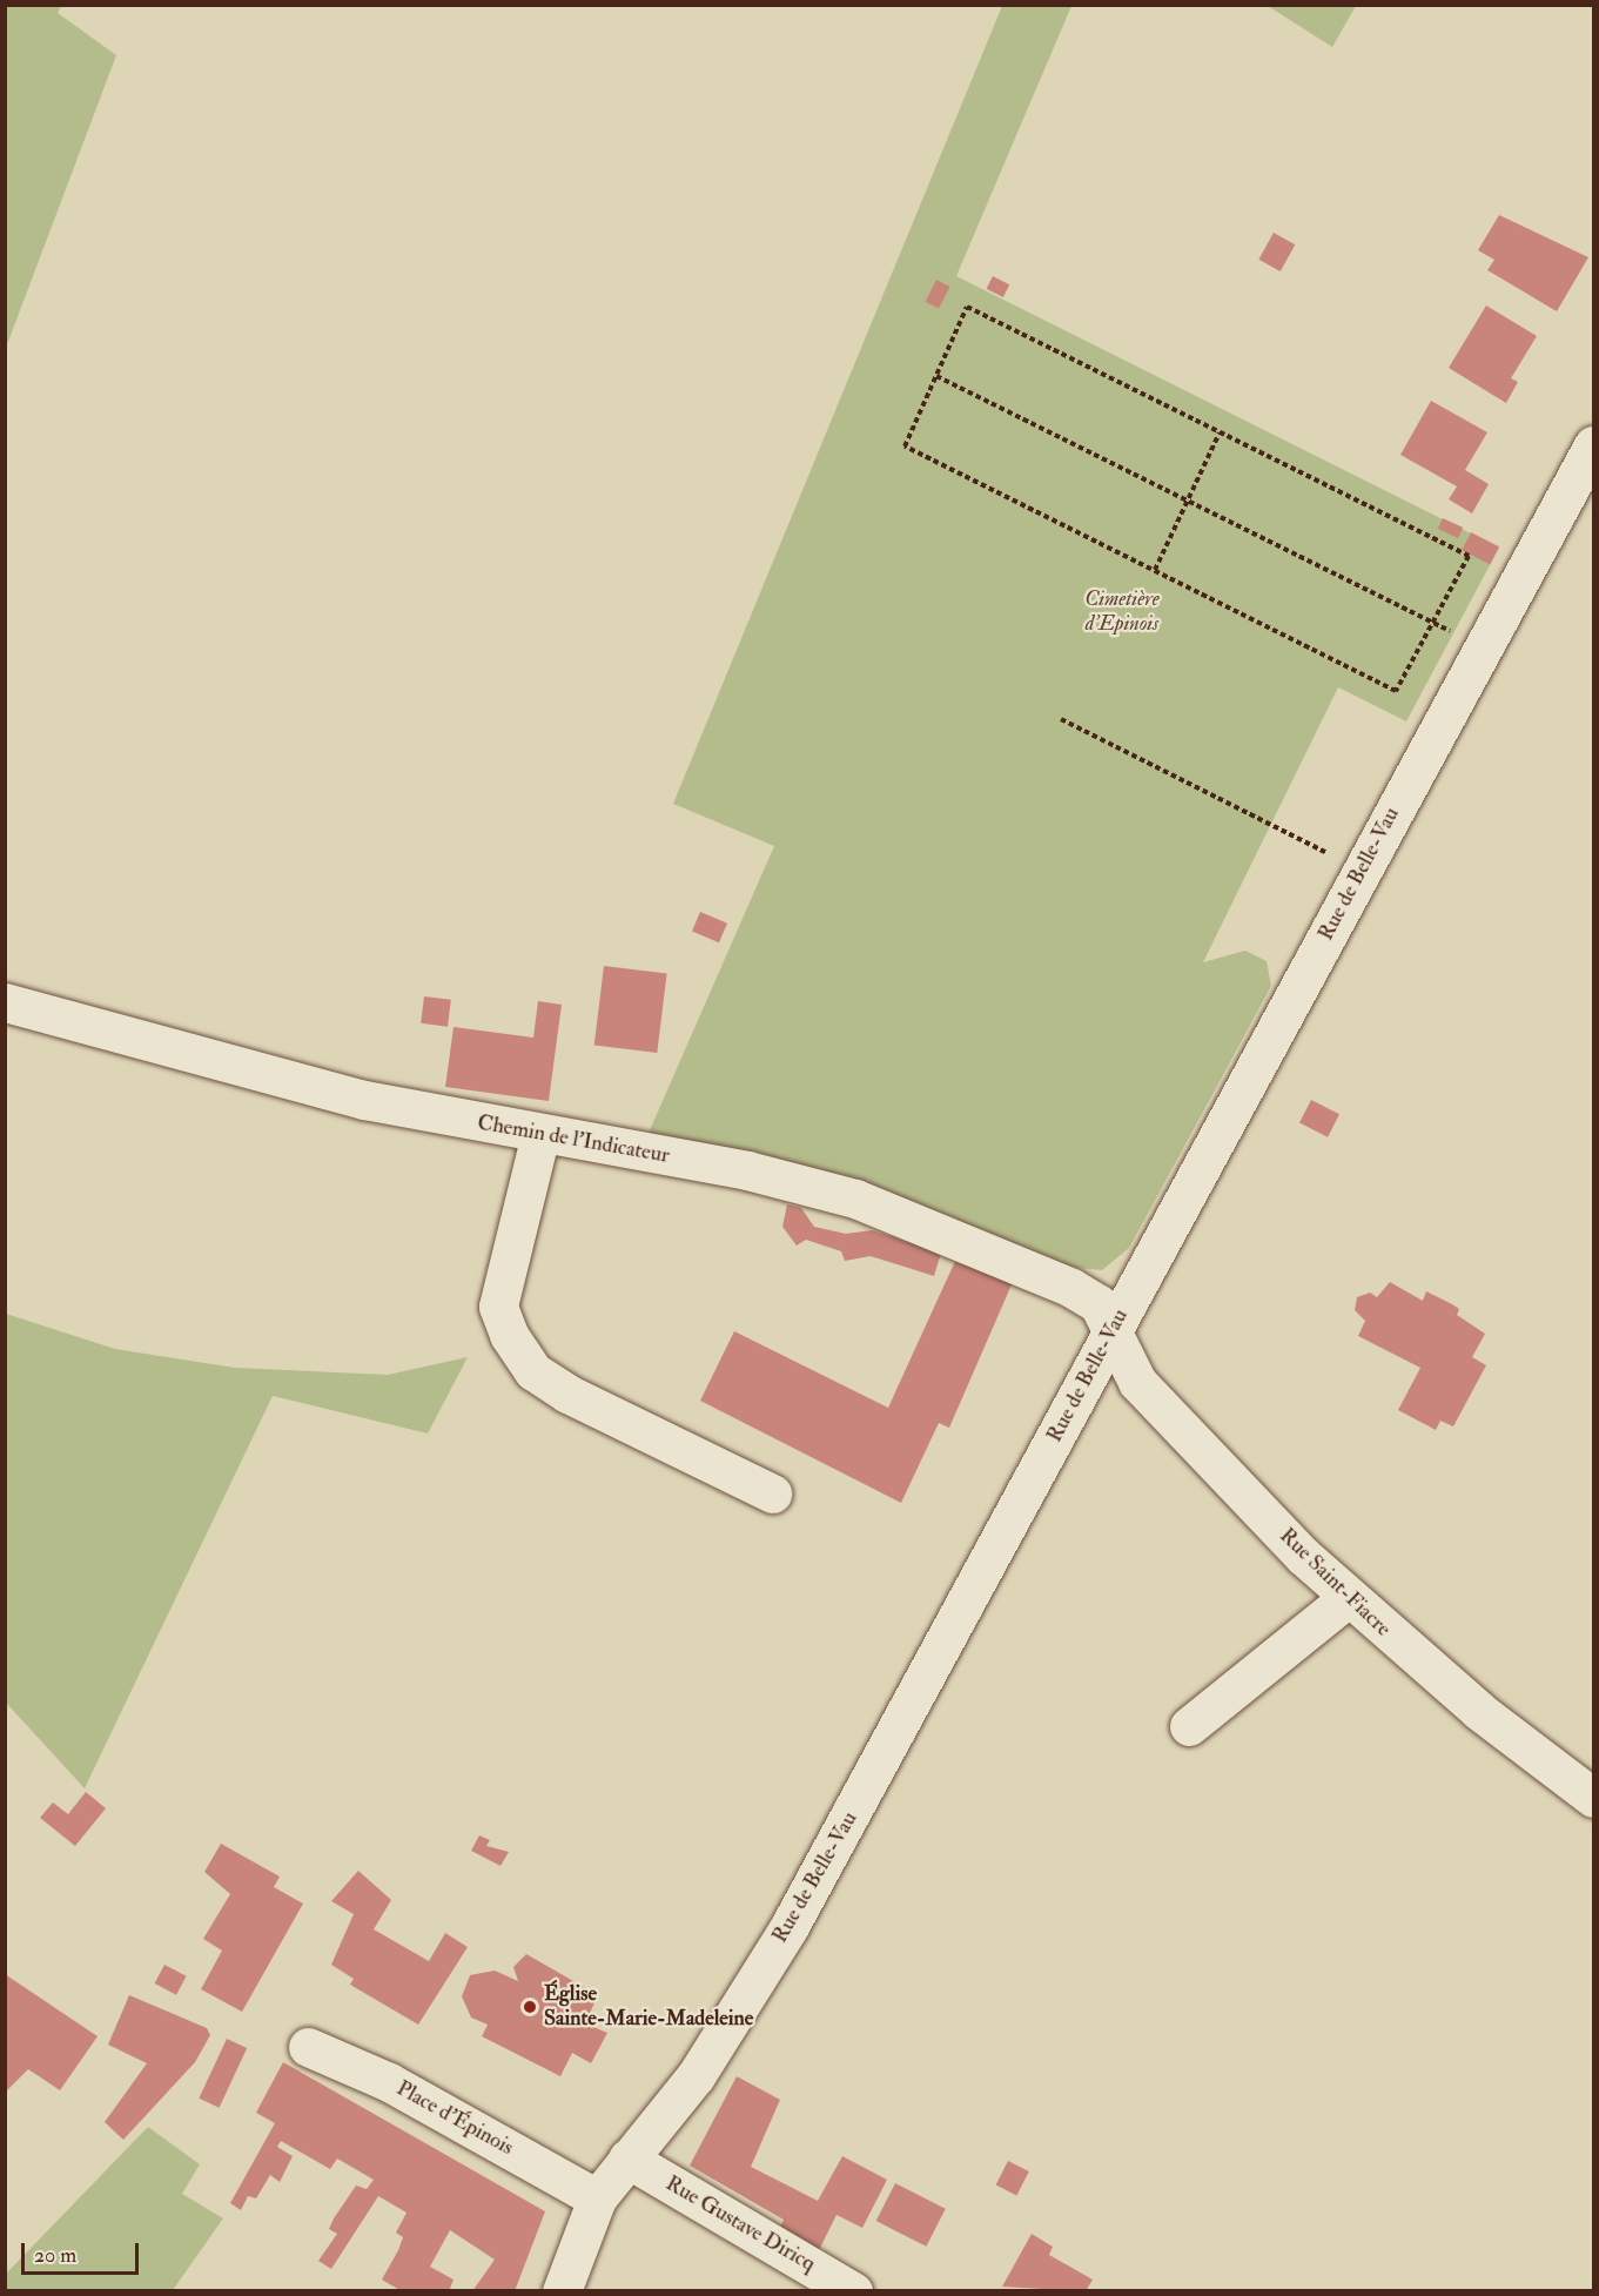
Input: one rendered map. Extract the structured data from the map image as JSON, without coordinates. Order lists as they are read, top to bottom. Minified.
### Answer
{"streets":{"street":["Rue de Belle-Vau","Chemin de l'Indicateur","Rue Saint-Fiacre","Place d'Épinois","Rue Gustave Diricq"]},"crossings":[["Rue de Belle-Vau","Chemin de l'Indicateur"],["Rue de Belle-Vau","Rue Saint-Fiacre"],["Rue de Belle-Vau","Place d'Épinois"],["Rue de Belle-Vau","Rue Gustave Diricq"],["Chemin de l'Indicateur","Rue Saint-Fiacre"]],"parks":["Cimetière d'Epinois"],"places":["Église Sainte-Marie-Madeleine"],"scale_bar":"20 m"}
